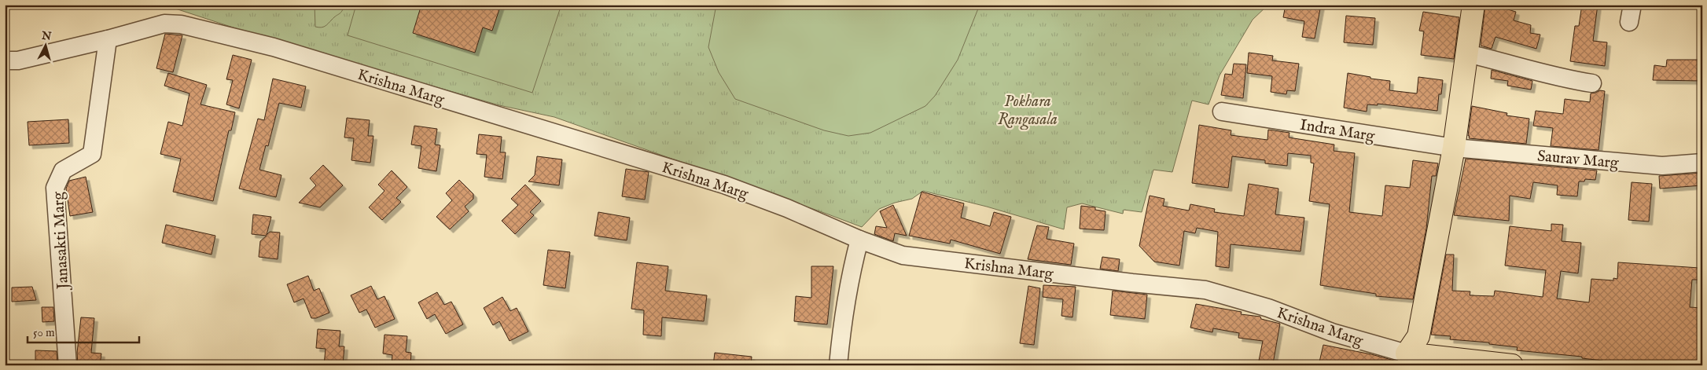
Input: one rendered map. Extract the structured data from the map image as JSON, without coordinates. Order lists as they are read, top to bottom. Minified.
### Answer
{"streets":{"street":["Krishna Marg","Indra Marg","Saurav Marg","Janasakti Marg"]},"crossings":[["Krishna Marg","Janasakti Marg"],["Indra Marg","Saurav Marg"]],"parks":["Pokhara Rangasala"],"scale_bar":"50 m","north":"top"}
